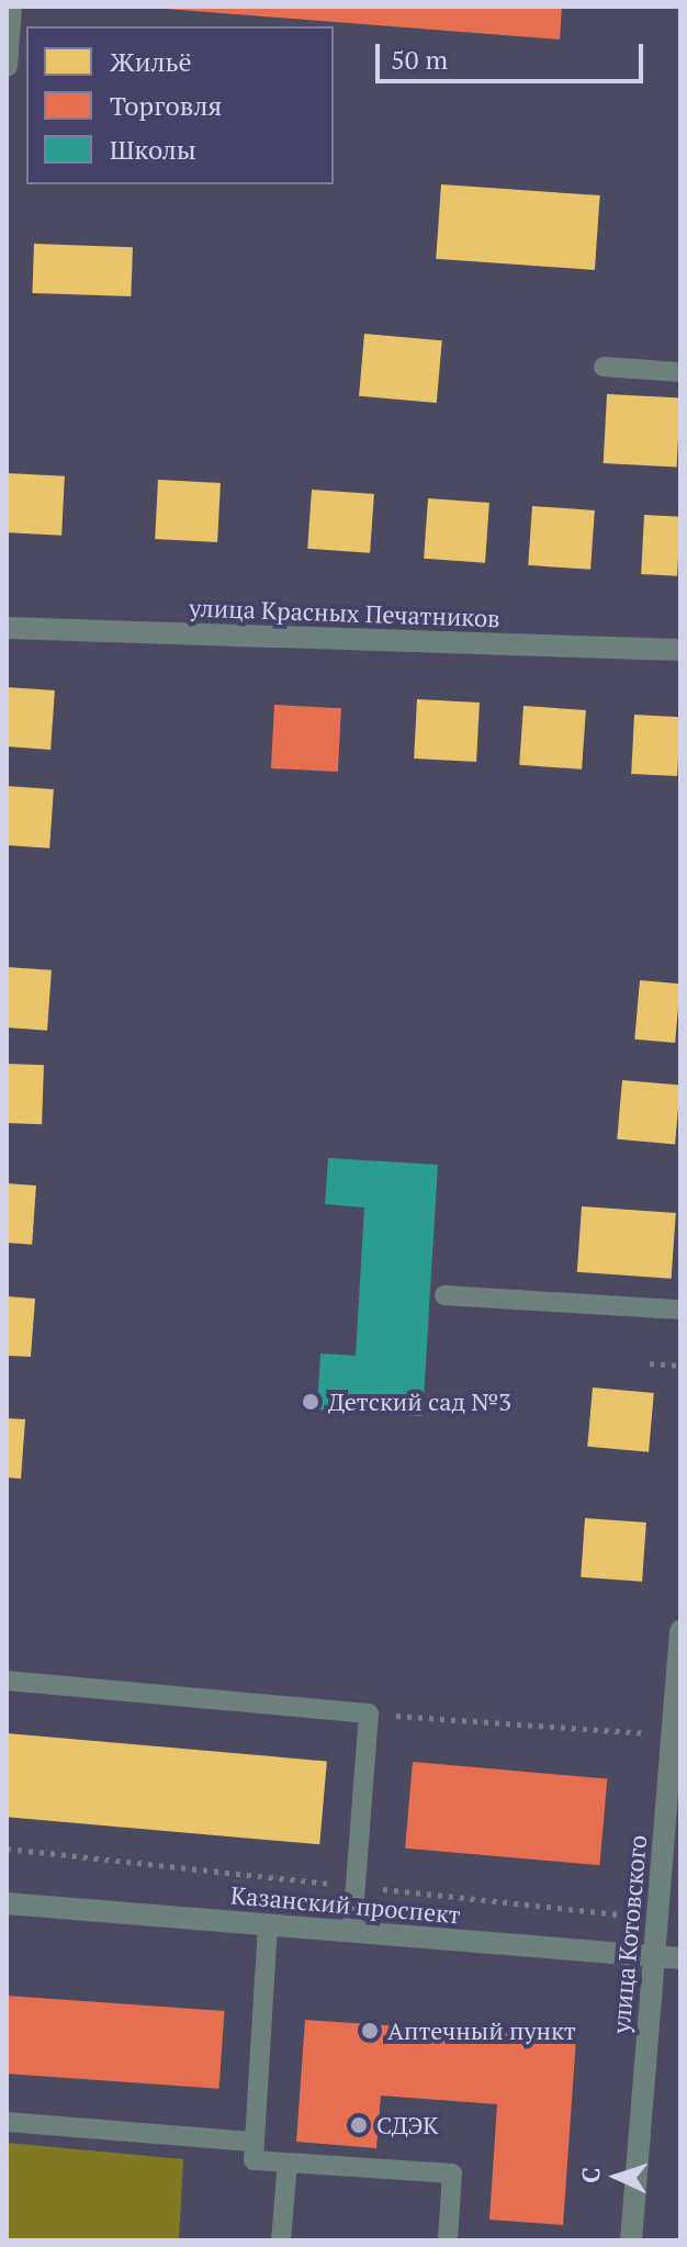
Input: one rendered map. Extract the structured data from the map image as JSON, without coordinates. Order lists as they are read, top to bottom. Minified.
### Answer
{"streets":{"street":["улица Красных Печатников","Казанский проспект","улица Котовского"]},"crossings":[["Казанский проспект","улица Котовского"]],"places":["Детский сад №3","Аптечный пункт","СДЭК"],"legend":["Жильё","Торговля","Школы"],"scale_bar":"50 m","north":"left"}
